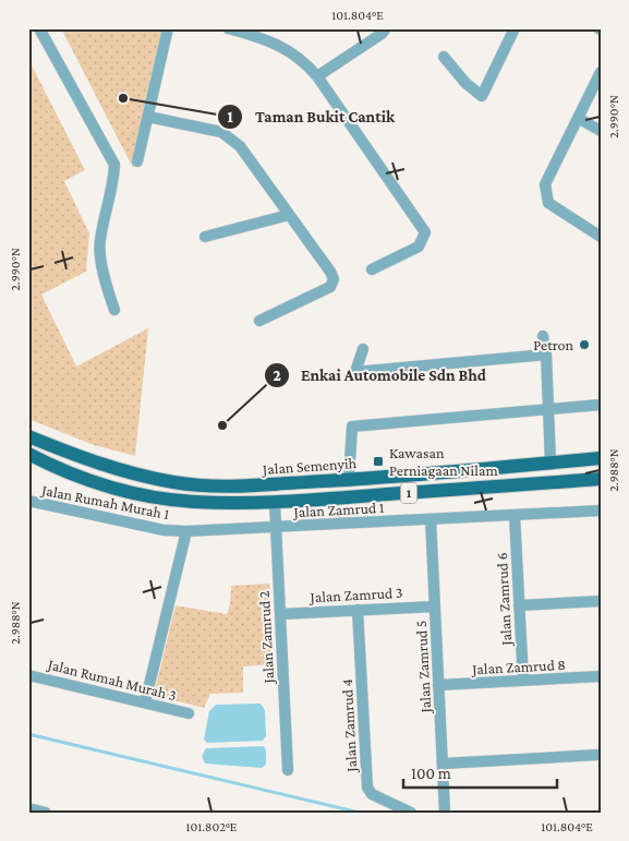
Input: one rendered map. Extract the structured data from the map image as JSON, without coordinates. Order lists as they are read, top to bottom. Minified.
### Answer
{"streets":{"main road":["Jalan Semenyih","1"],"street":["Jalan Rumah Murah 1","Jalan Zamrud 1","Jalan Zamrud 3","Jalan Zamrud 6","Jalan Zamrud 2","Jalan Zamrud 5","Jalan Zamrud 8","Jalan Rumah Murah 3","Jalan Zamrud 4"]},"crossings":[["1","Jalan Zamrud 2"],["Jalan Rumah Murah 1","Jalan Zamrud 1"],["Jalan Rumah Murah 1","Jalan Zamrud 2"],["Jalan Zamrud 1","Jalan Zamrud 6"],["Jalan Zamrud 1","Jalan Zamrud 2"],["Jalan Zamrud 1","Jalan Zamrud 5"],["Jalan Zamrud 3","Jalan Zamrud 2"],["Jalan Zamrud 3","Jalan Zamrud 5"],["Jalan Zamrud 3","Jalan Zamrud 4"],["Jalan Zamrud 6","Jalan Zamrud 8"],["Jalan Zamrud 5","Jalan Zamrud 8"]],"places":{"other":["Taman Bukit Cantik","Petron","Enkai Automobile Sdn Bhd"],"transit":["Kawasan Perniagaan Nilam"]},"scale_bar":"100 m","coordinates":["101.804°E","2.990°N","2.988°N","101.802°E"]}
